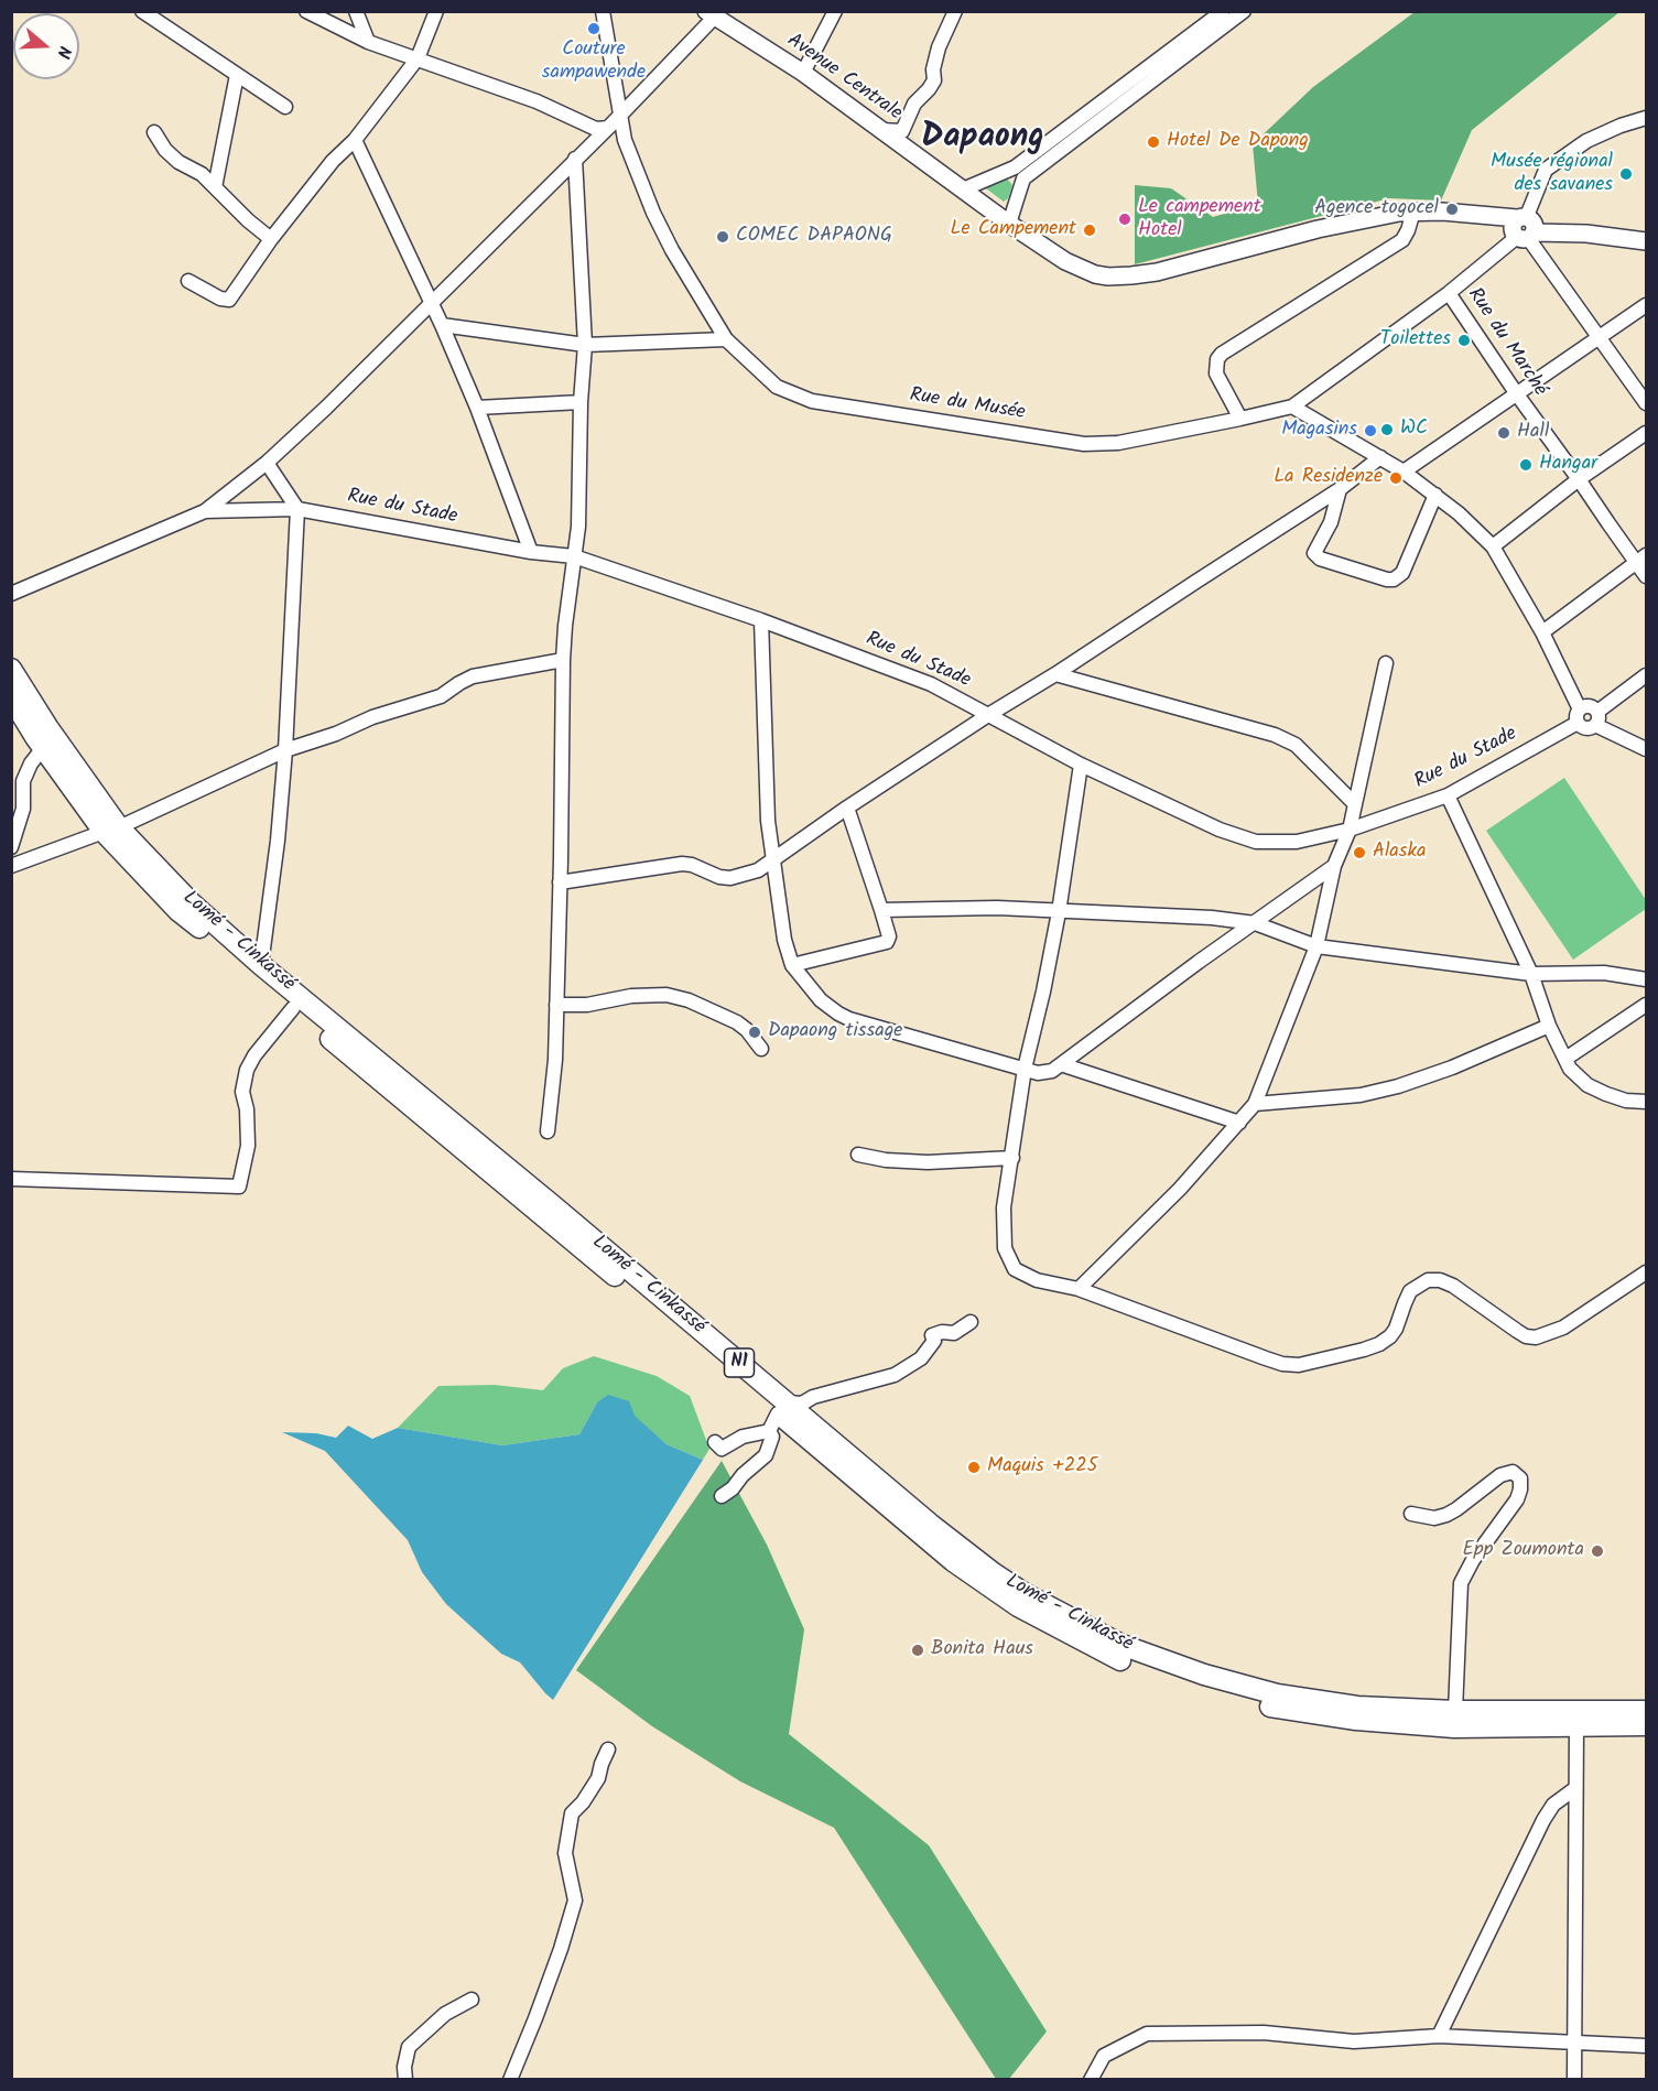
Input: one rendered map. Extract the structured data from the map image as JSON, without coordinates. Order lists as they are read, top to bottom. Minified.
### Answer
{"streets":{"highway":["Lomé - Cinkassé","N1"],"main road":["Avenue Centrale"],"street":["Rue du Marché","Rue du Musée","Rue du Stade"]},"crossings":[["Avenue Centrale","Rue du Musée"],["Rue du Marché","Rue du Musée"]],"districts":["Dapaong"],"places":["Couture sampawende","Hotel De Dapong","Musée régional des savanes","Agence togocel","Le campement Hotel","Le Campement","COMEC DAPAONG","Toilettes","WC","Magasins","Hall","Hangar","La Residenze","Alaska","Dapaong tissage","Maquis +225","Epp Zoumonta","Bonita Haus"],"north":"right"}
